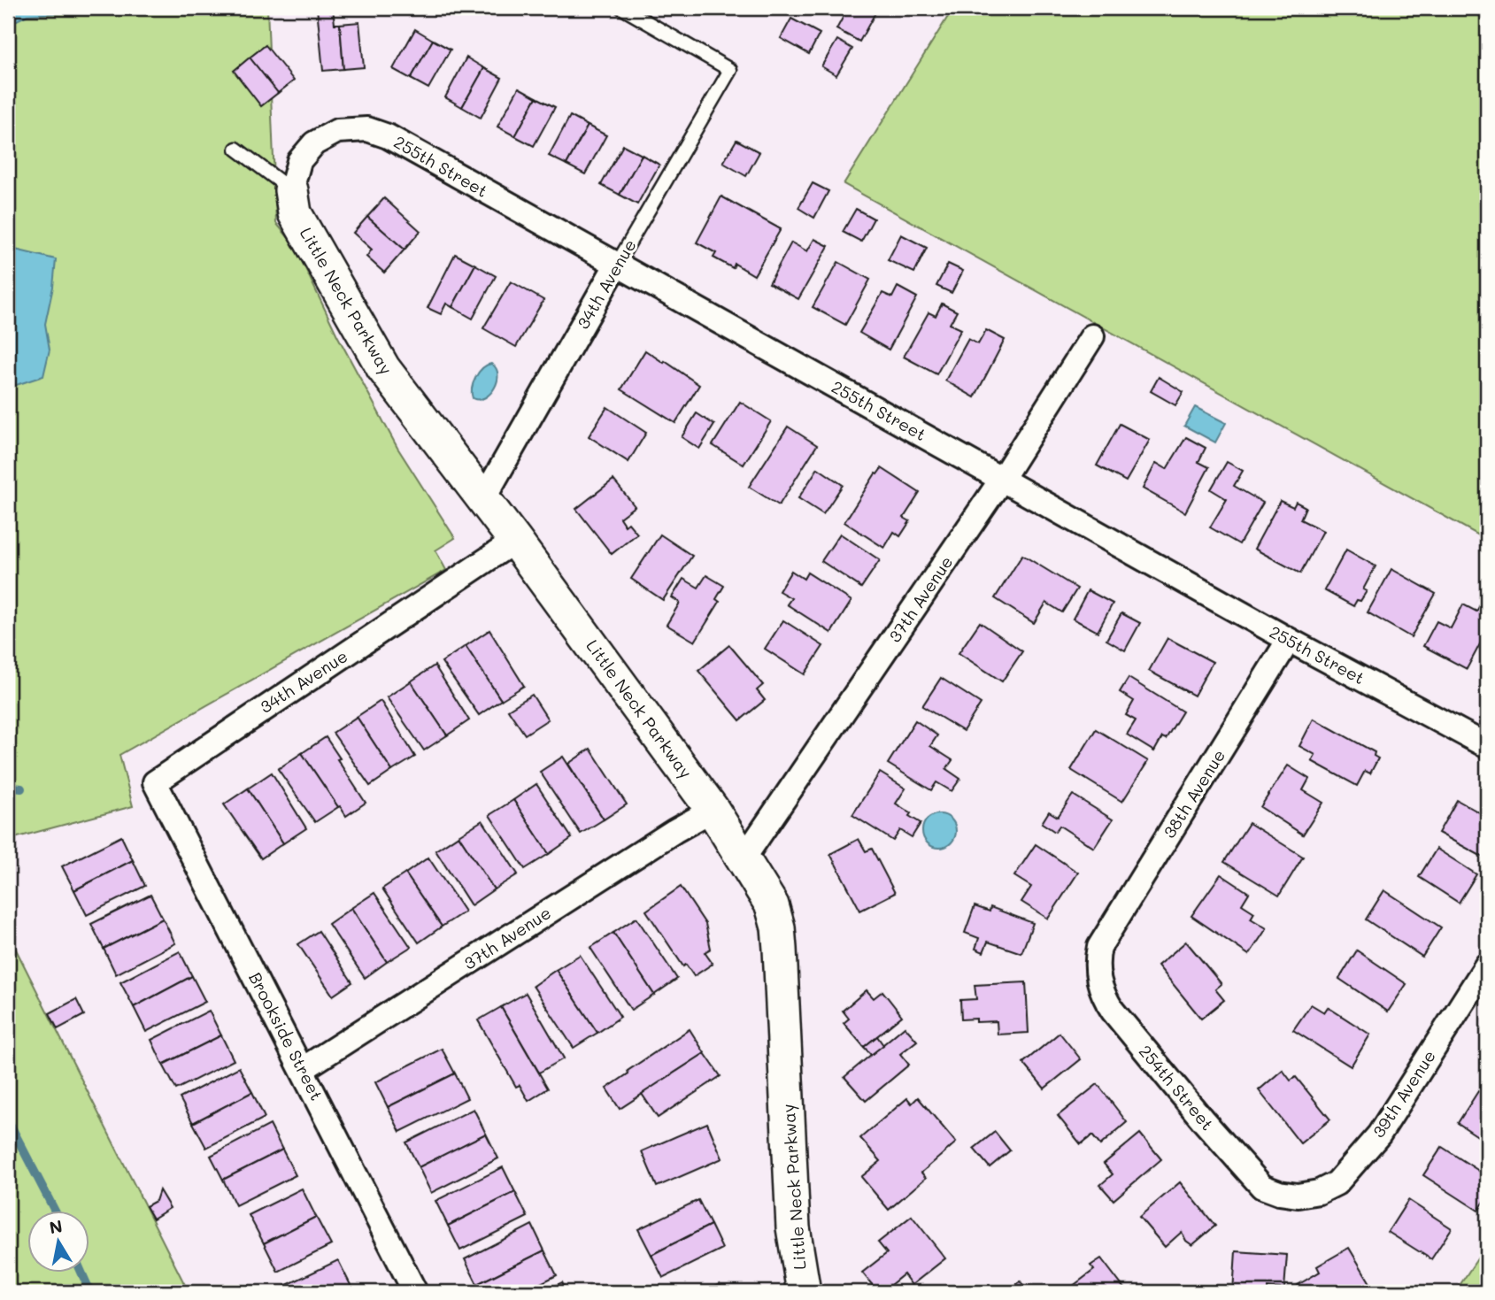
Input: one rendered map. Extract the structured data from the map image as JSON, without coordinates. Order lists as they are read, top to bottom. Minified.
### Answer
{"streets":{"street":["255th Street","34th Avenue","Little Neck Parkway","37th Avenue","38th Avenue","Brookside Street","254th Street","39th Avenue"]},"crossings":[["255th Street","34th Avenue"],["255th Street","Little Neck Parkway"],["255th Street","37th Avenue"],["255th Street","38th Avenue"],["34th Avenue","Little Neck Parkway"],["34th Avenue","Brookside Street"],["Little Neck Parkway","37th Avenue"],["37th Avenue","Brookside Street"],["38th Avenue","254th Street"],["254th Street","39th Avenue"]],"north":"top"}
